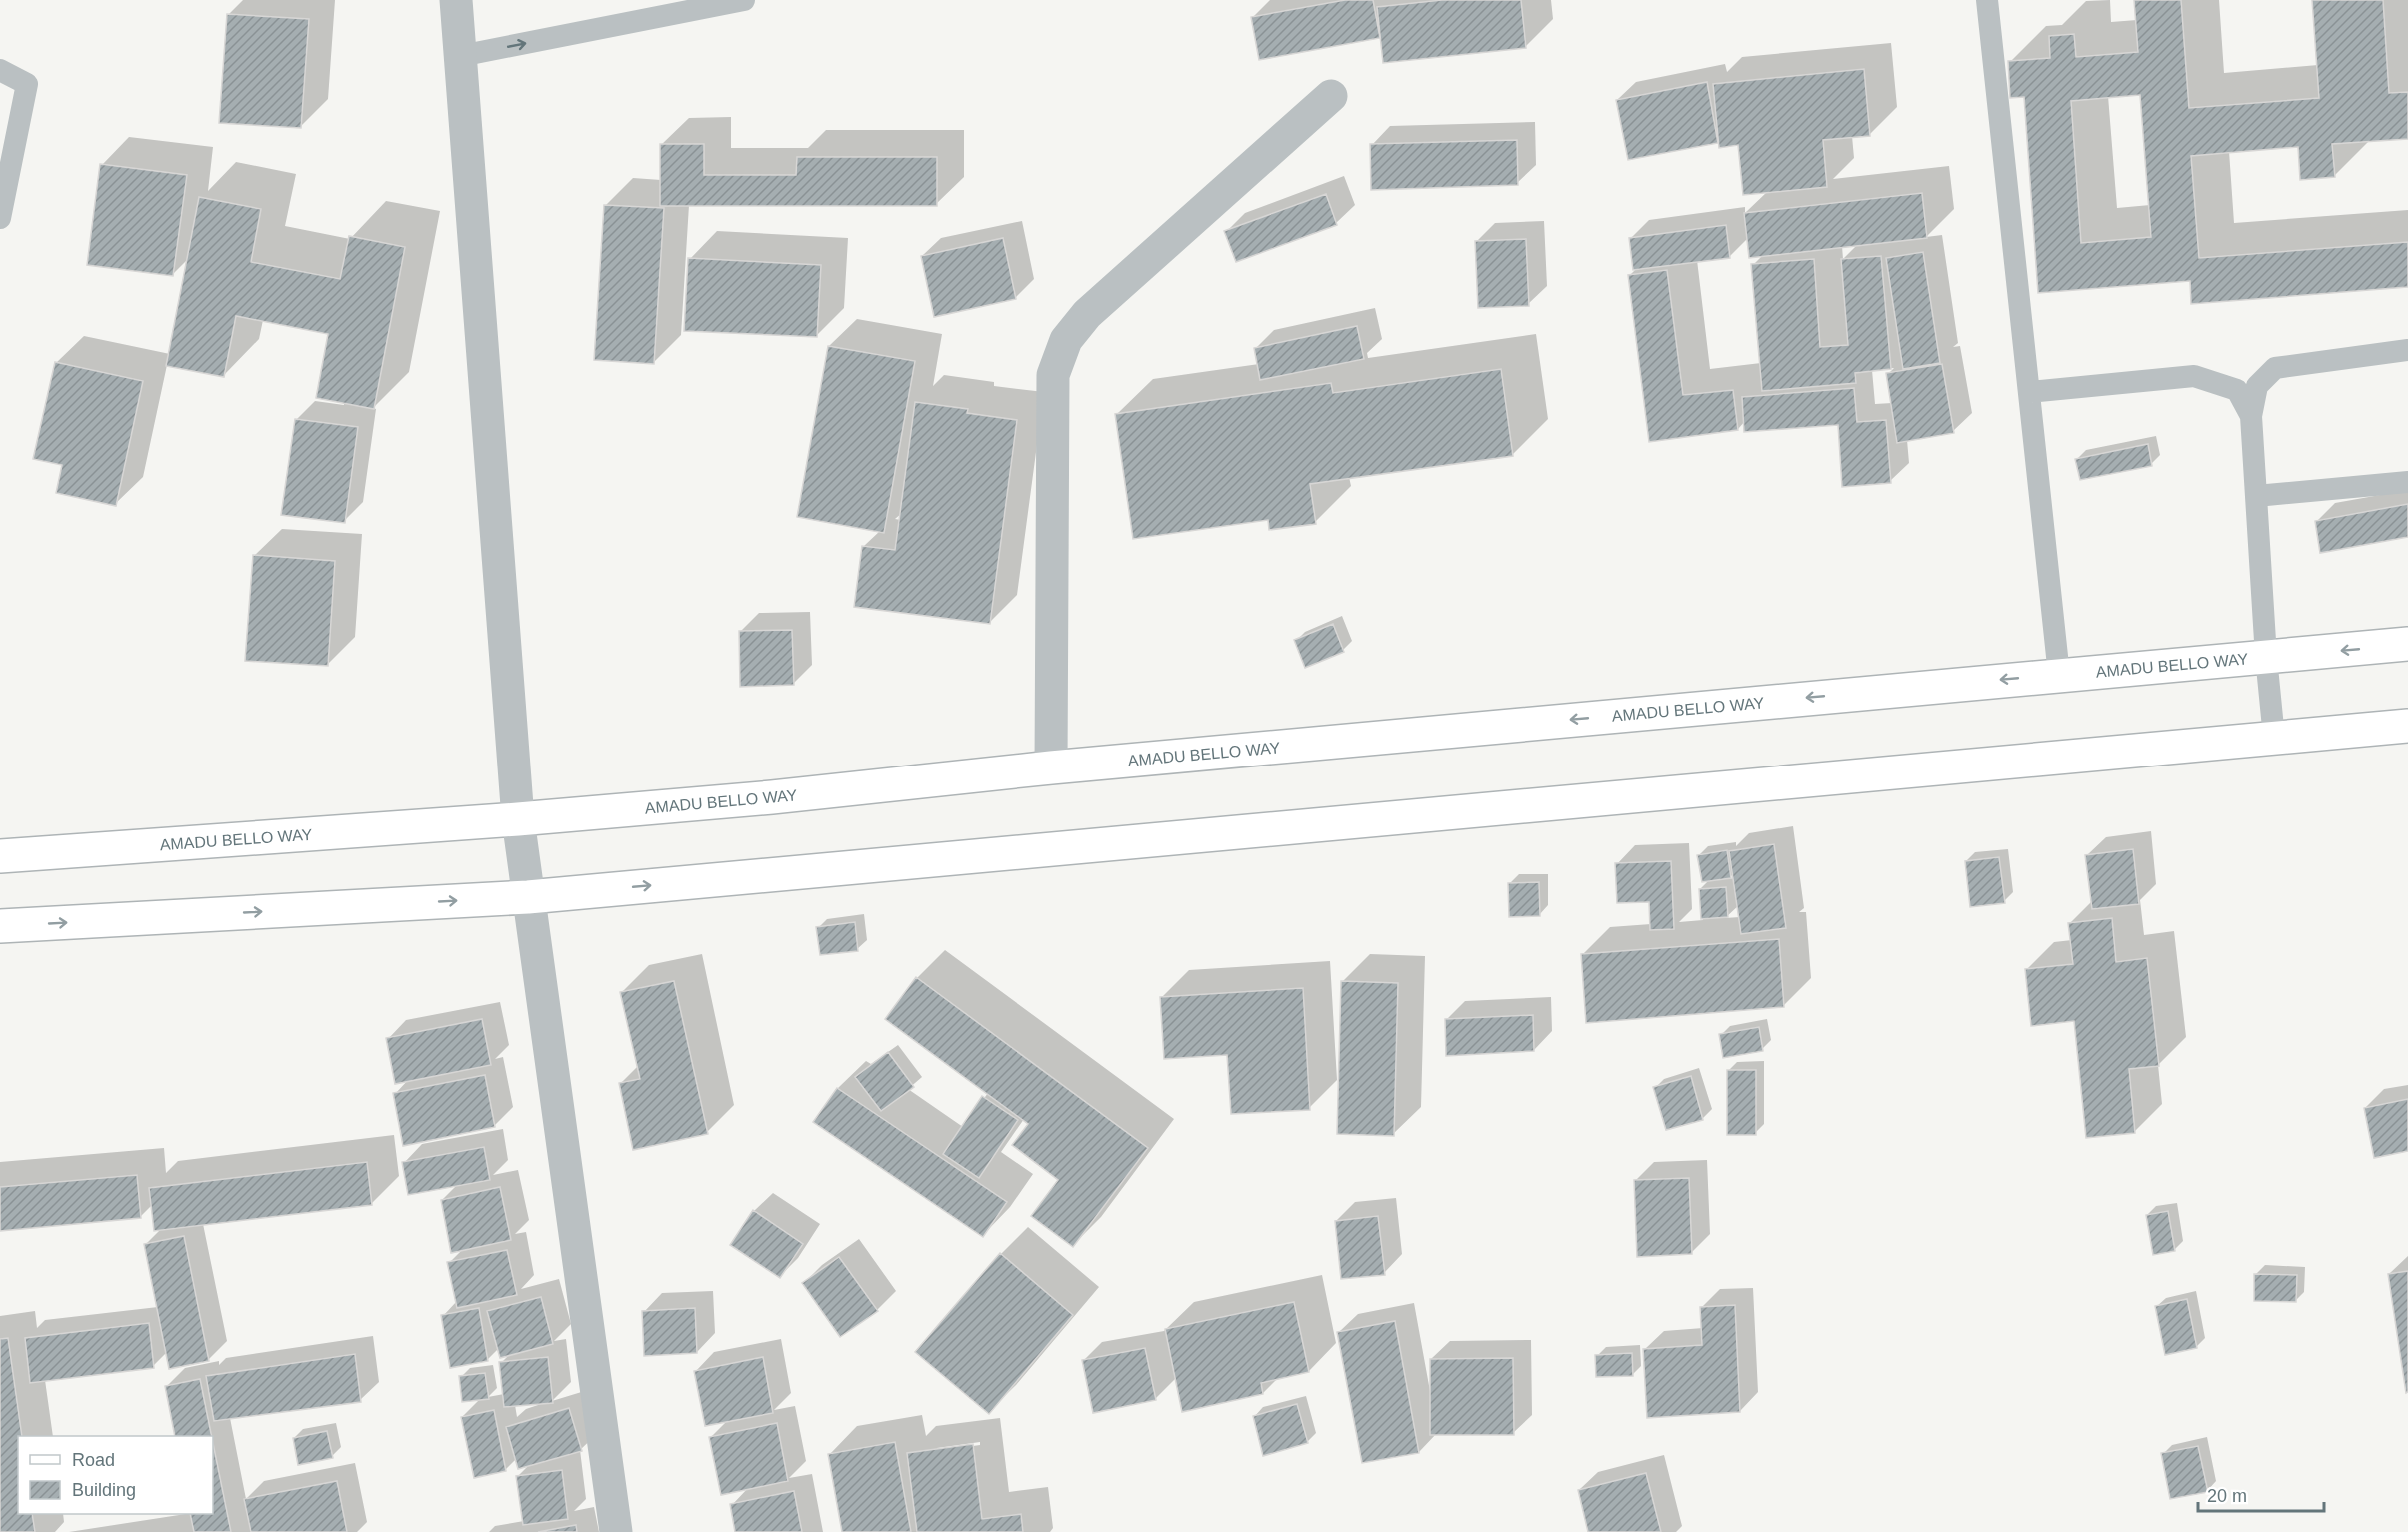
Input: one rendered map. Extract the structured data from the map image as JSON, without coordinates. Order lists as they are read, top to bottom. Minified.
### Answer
{"streets":{"main road":["AMADU BELLO WAY"]},"legend":["Road","Building"],"scale_bar":"20 m"}
